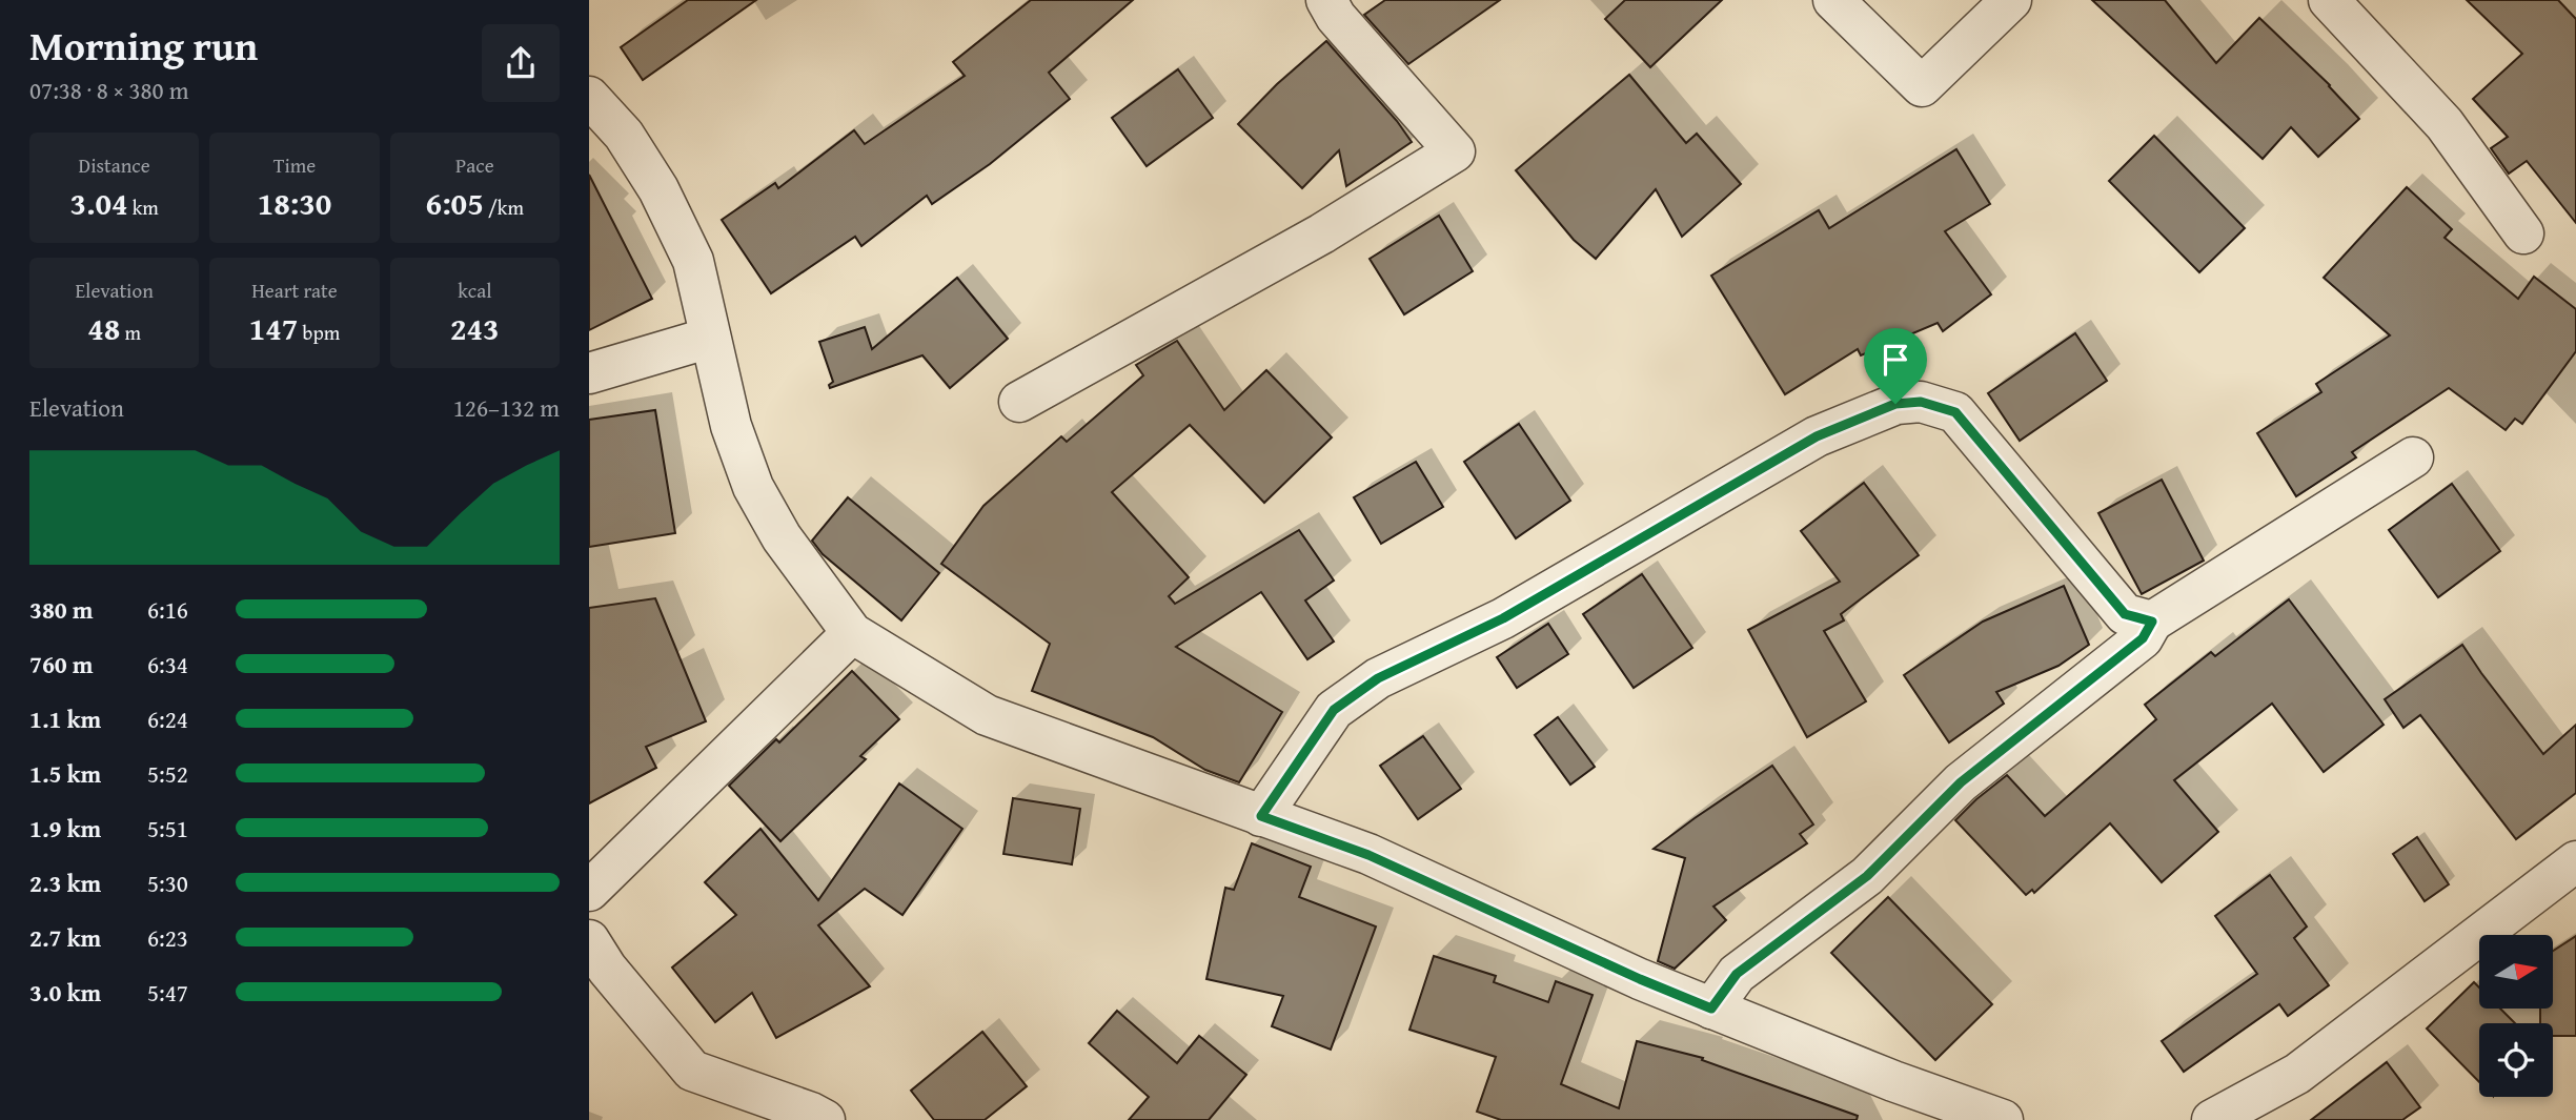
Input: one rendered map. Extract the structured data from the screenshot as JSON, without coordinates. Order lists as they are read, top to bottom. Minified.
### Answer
{"north":"right","page":{"heading":["Morning run","07:38 · 8 × 380 m"],"stats":[["Distance","3.04 km"],["Time","18:30"],["Pace","6:05 /km"],["Elevation","48 m"],["Heart rate","147 bpm"],["kcal","243"]],"chart":["Elevation","126–132 m"],"list":[{"name":"380 m","note":"6:16"},{"name":"760 m","note":"6:34"},{"name":"1.1 km","note":"6:24"},{"name":"1.5 km","note":"5:52"},{"name":"1.9 km","note":"5:51"},{"name":"2.3 km","note":"5:30"},{"name":"2.7 km","note":"6:23"},{"name":"3.0 km","note":"5:47"}]}}
